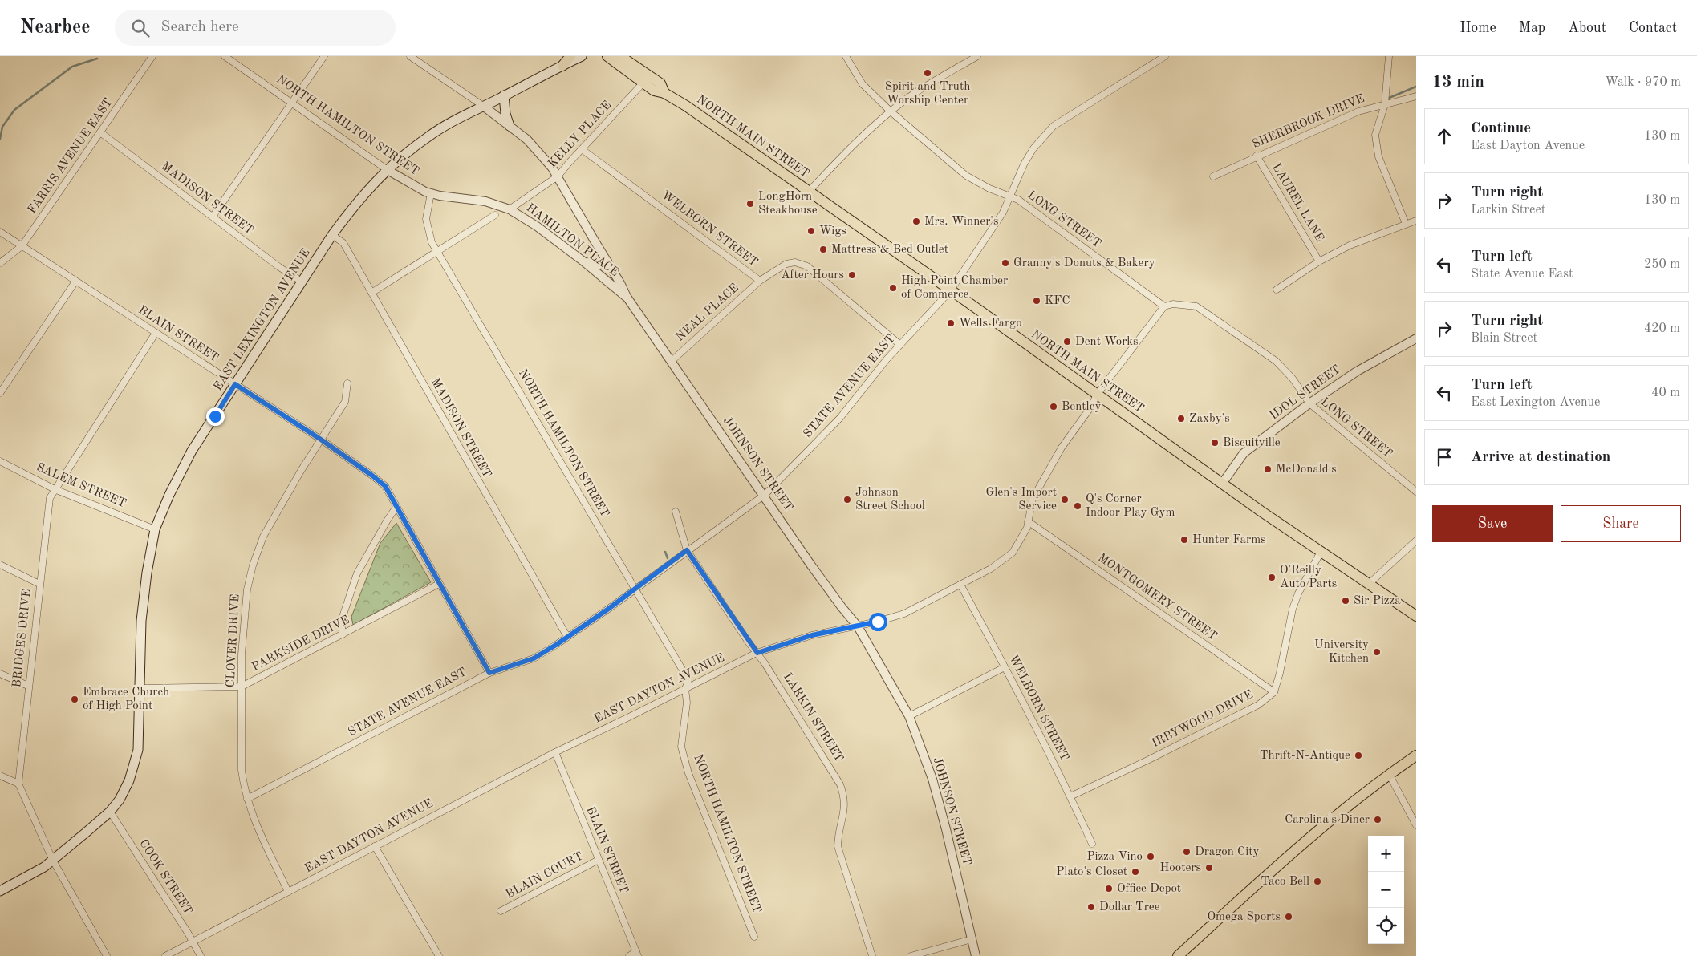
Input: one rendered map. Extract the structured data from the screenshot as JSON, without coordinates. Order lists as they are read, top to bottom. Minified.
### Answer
{"streets":{"main road":["NORTH MAIN STREET","EAST LEXINGTON AVENUE"],"street":["SHERBROOK DRIVE","NORTH HAMILTON STREET","KELLY PLACE","FARRIS AVENUE EAST","MADISON STREET","LAUREL LANE","LONG STREET","WELBORN STREET","HAMILTON PLACE","NEAL PLACE","BLAIN STREET","STATE AVENUE EAST","IDOL STREET","JOHNSON STREET","SALEM STREET","MONTGOMERY STREET","BRIDGES DRIVE","CLOVER DRIVE","PARKSIDE DRIVE","EAST DAYTON AVENUE","LARKIN STREET","IRBYWOOD DRIVE","BLAIN COURT","COOK STREET"]},"crossings":[["SHERBROOK DRIVE","LAUREL LANE"],["NORTH HAMILTON STREET","HAMILTON PLACE"],["NORTH HAMILTON STREET","EAST LEXINGTON AVENUE"],["NORTH HAMILTON STREET","STATE AVENUE EAST"],["NORTH HAMILTON STREET","EAST DAYTON AVENUE"],["KELLY PLACE","NORTH MAIN STREET"],["KELLY PLACE","WELBORN STREET"],["KELLY PLACE","HAMILTON PLACE"],["KELLY PLACE","JOHNSON STREET"],["NORTH MAIN STREET","STATE AVENUE EAST"],["NORTH MAIN STREET","IDOL STREET"],["NORTH MAIN STREET","EAST DAYTON AVENUE"],["FARRIS AVENUE EAST","MADISON STREET"],["FARRIS AVENUE EAST","BLAIN STREET"],["MADISON STREET","EAST LEXINGTON AVENUE"],["MADISON STREET","STATE AVENUE EAST"],["LONG STREET","STATE AVENUE EAST"],["LONG STREET","IDOL STREET"],["LONG STREET","EAST DAYTON AVENUE"],["WELBORN STREET","NEAL PLACE"],["WELBORN STREET","STATE AVENUE EAST"],["WELBORN STREET","EAST DAYTON AVENUE"],["WELBORN STREET","IRBYWOOD DRIVE"],["HAMILTON PLACE","JOHNSON STREET"],["NEAL PLACE","JOHNSON STREET"],["EAST LEXINGTON AVENUE","BLAIN STREET"],["EAST LEXINGTON AVENUE","JOHNSON STREET"],["EAST LEXINGTON AVENUE","SALEM STREET"],["EAST LEXINGTON AVENUE","PARKSIDE DRIVE"],["EAST LEXINGTON AVENUE","COOK STREET"],["BLAIN STREET","STATE AVENUE EAST"],["BLAIN STREET","BRIDGES DRIVE"],["BLAIN STREET","CLOVER DRIVE"],["BLAIN STREET","PARKSIDE DRIVE"],["BLAIN STREET","EAST DAYTON AVENUE"],["BLAIN STREET","BLAIN COURT"],["STATE AVENUE EAST","JOHNSON STREET"],["STATE AVENUE EAST","CLOVER DRIVE"],["STATE AVENUE EAST","LARKIN STREET"],["JOHNSON STREET","EAST DAYTON AVENUE"],["SALEM STREET","BRIDGES DRIVE"],["MONTGOMERY STREET","EAST DAYTON AVENUE"],["MONTGOMERY STREET","IRBYWOOD DRIVE"],["CLOVER DRIVE","PARKSIDE DRIVE"],["CLOVER DRIVE","EAST DAYTON AVENUE"],["EAST DAYTON AVENUE","LARKIN STREET"],["EAST DAYTON AVENUE","COOK STREET"]],"places":["Spirit and Truth Worship Center","LongHorn Steakhouse","Mrs. Winner's","Wigs","Mattress & Bed Outlet","Granny's Donuts & Bakery","After Hours","High Point Chamber of Commerce","KFC","Wells Fargo","Dent Works","Bentley","Zaxby's","Biscuitville","McDonald's","Johnson Street School","Glen's Import Service","Q's Corner Indoor Play Gym","Hunter Farms","O'Reilly Auto Parts","Sir Pizza","University Kitchen","Embrace Church of High Point","Thrift-N-Antique","Carolina's Diner","Dragon City","Pizza Vino","Hooters","Plato's Closet","Taco Bell","Office Depot","Dollar Tree","Omega Sports"],"page":{"header":"Nearbee","search":"Search here","nav":["Home","Map","About","Contact"],"heading":["13 min","Walk · 970 m"],"list":[["Continue","East Dayton Avenue","130 m"],["Turn right","Larkin Street","130 m"],["Turn left","State Avenue East","250 m"],["Turn right","Blain Street","420 m"],["Turn left","East Lexington Avenue","40 m"],"Arrive at destination"],"buttons":["Save","Share"],"map_buttons":["+","−"]}}
